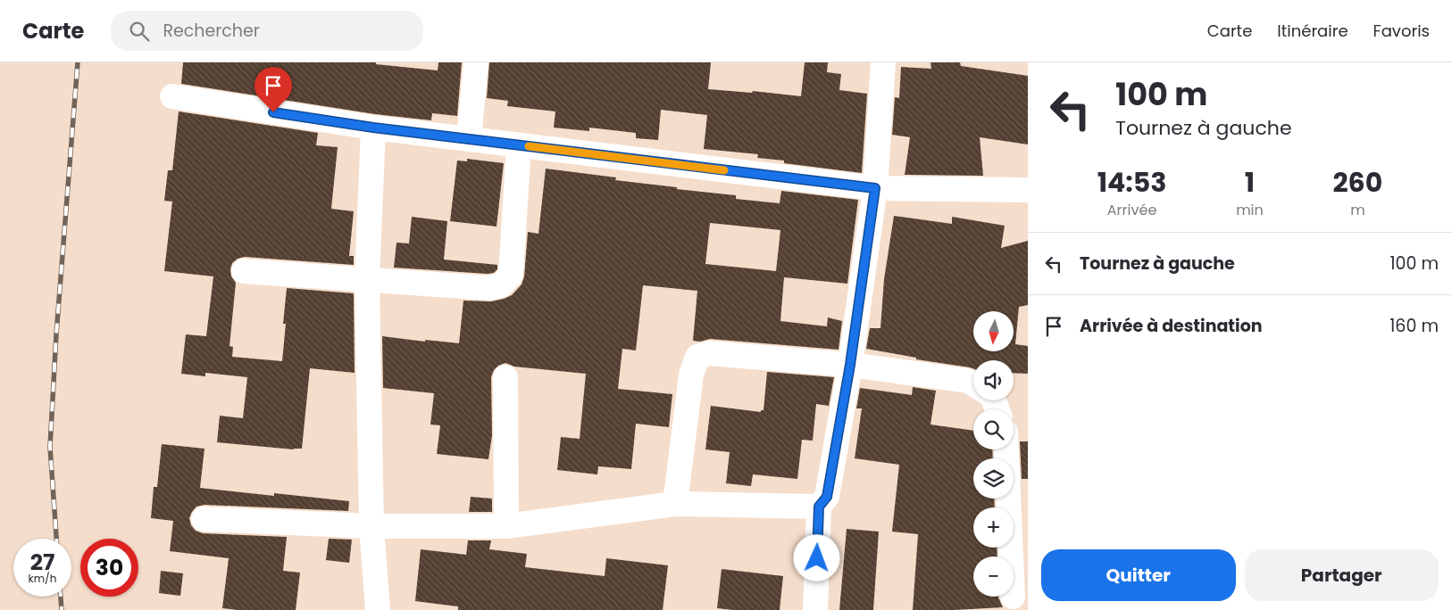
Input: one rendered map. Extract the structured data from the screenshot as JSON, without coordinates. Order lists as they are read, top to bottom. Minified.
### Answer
{"north":"bottom","page":{"header":"Carte","search":"Rechercher","nav":["Carte","Itinéraire","Favoris"],"turn":["100 m","Tournez à gauche"],"eta":["14:53","Arrivée","1","min","260","m"],"list":[{"name":"Tournez à gauche","value":"100 m"},{"name":"Arrivée à destination","value":"160 m"}],"map_buttons":["+","−"],"speed":"27 km/h","limit":"30","buttons":["Quitter","Partager"]}}
